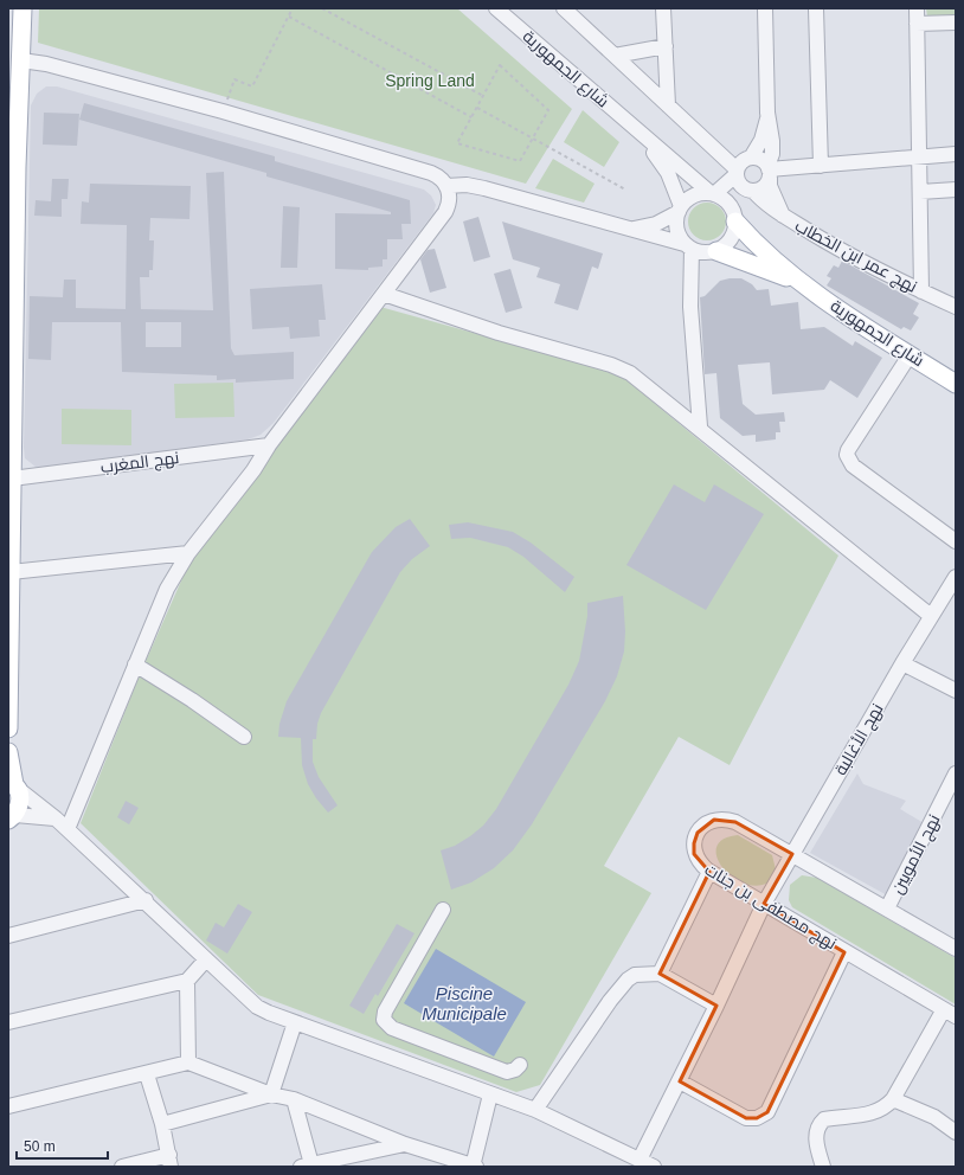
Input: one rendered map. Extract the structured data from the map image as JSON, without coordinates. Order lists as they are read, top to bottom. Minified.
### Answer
{"streets":{"main road":["شارع الجمهورية"],"street":["نهج عمر ابن الخطاب","نهج المغرب","نهج الأغالبة","نهج الأمويين","نهج مصطفى بن جنات"]},"crossings":[["نهج الأغالبة","نهج مصطفى بن جنات"],["نهج الأمويين","نهج مصطفى بن جنات"]],"water":["Piscine Municipale"],"parks":["Spring Land"],"scale_bar":"50 m"}
